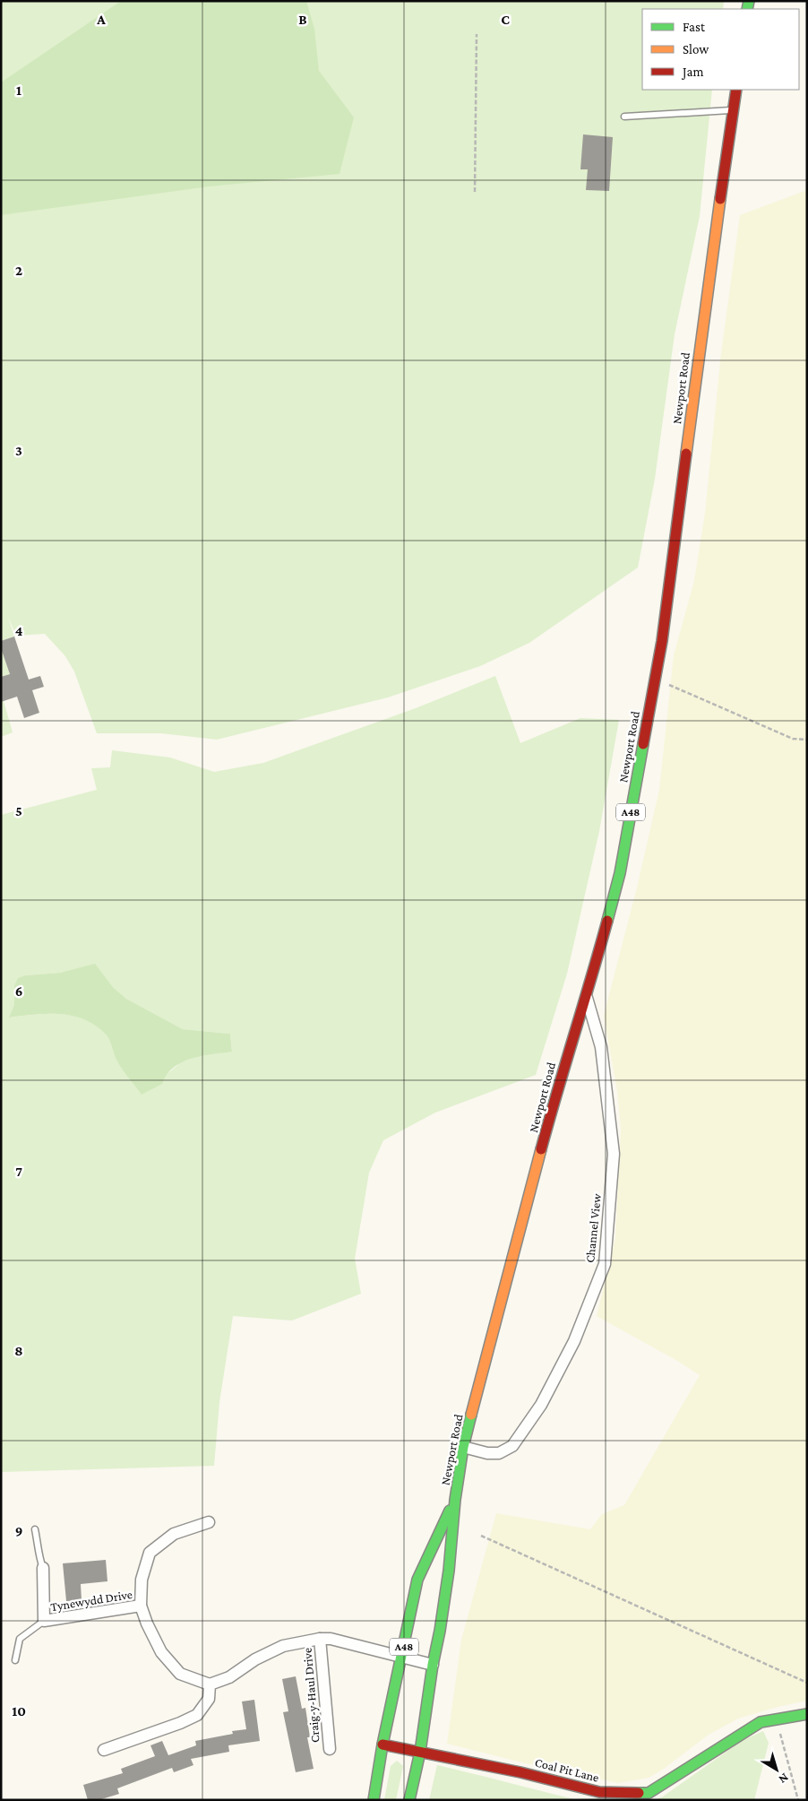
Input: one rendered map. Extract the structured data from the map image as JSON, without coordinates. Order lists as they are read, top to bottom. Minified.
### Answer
{"streets":{"main road":["Newport Road","A48","Coal Pit Lane"],"street":["Channel View","Tynewydd Drive","Craig-y-Haul Drive"]},"crossings":[["Newport Road","Channel View"],["Newport Road","Craig-y-Haul Drive"],["Newport Road","Coal Pit Lane"],["Tynewydd Drive","Craig-y-Haul Drive"]],"legend":["Fast","Slow","Jam"],"north":"bottom right","grid":{"columns":["A","B","C"],"rows":["1","2","3","4","5","6","7","8","9","10"]}}
